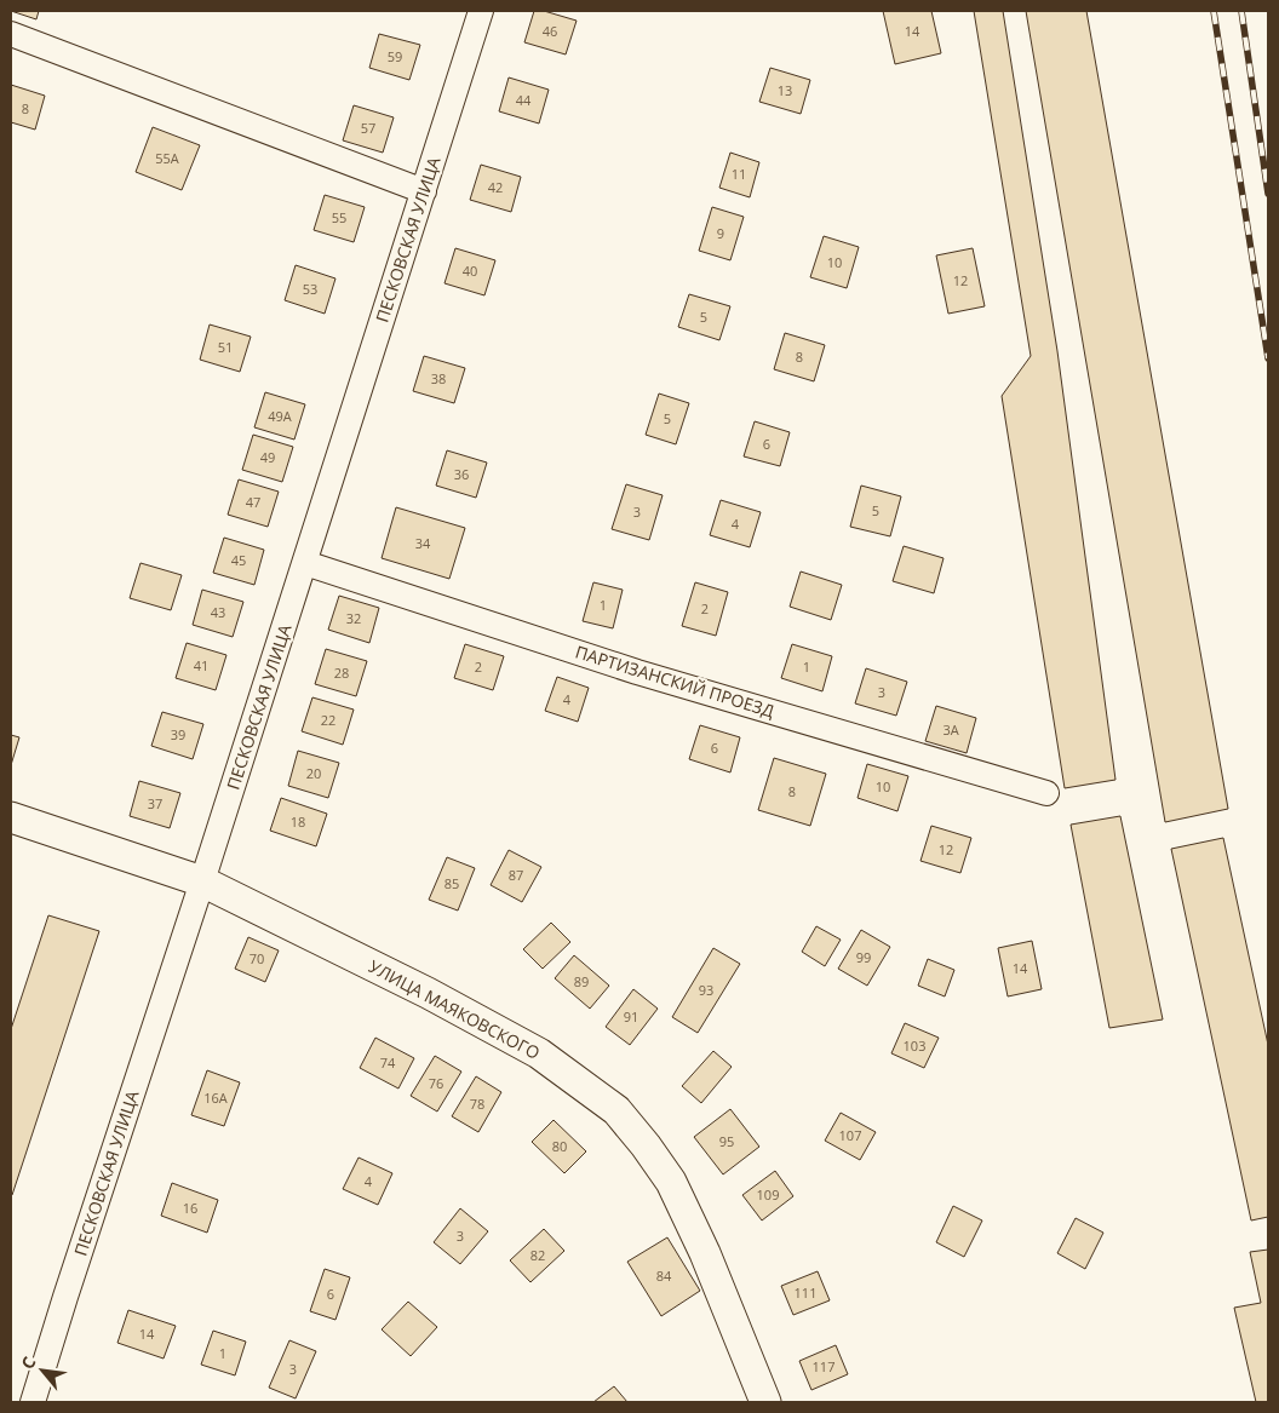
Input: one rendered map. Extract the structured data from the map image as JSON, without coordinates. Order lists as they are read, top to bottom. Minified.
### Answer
{"streets":{"street":["ПЕСКОВСКАЯ УЛИЦА","ПАРТИЗАНСКИЙ ПРОЕЗД","УЛИЦА МАЯКОВСКОГО"]},"crossings":[["ПЕСКОВСКАЯ УЛИЦА","ПАРТИЗАНСКИЙ ПРОЕЗД"],["ПЕСКОВСКАЯ УЛИЦА","УЛИЦА МАЯКОВСКОГО"]],"house_numbers":["46","14","59","13","44","8","57","55А","11","42","55","9","10","40","12","53","5","51","8","38","49А","5","6","49","36","47","5","3","4","34","45","1","2","43","32","41","2","1","28","3","4","22","3А","39","6","20","10","8","37","18","12","87","85","99","70","14","89","93","91","103","74","76","16А","78","107","95","80","4","109","16","3","82","84","111","6","14","1","117","3"],"north":"top left"}
